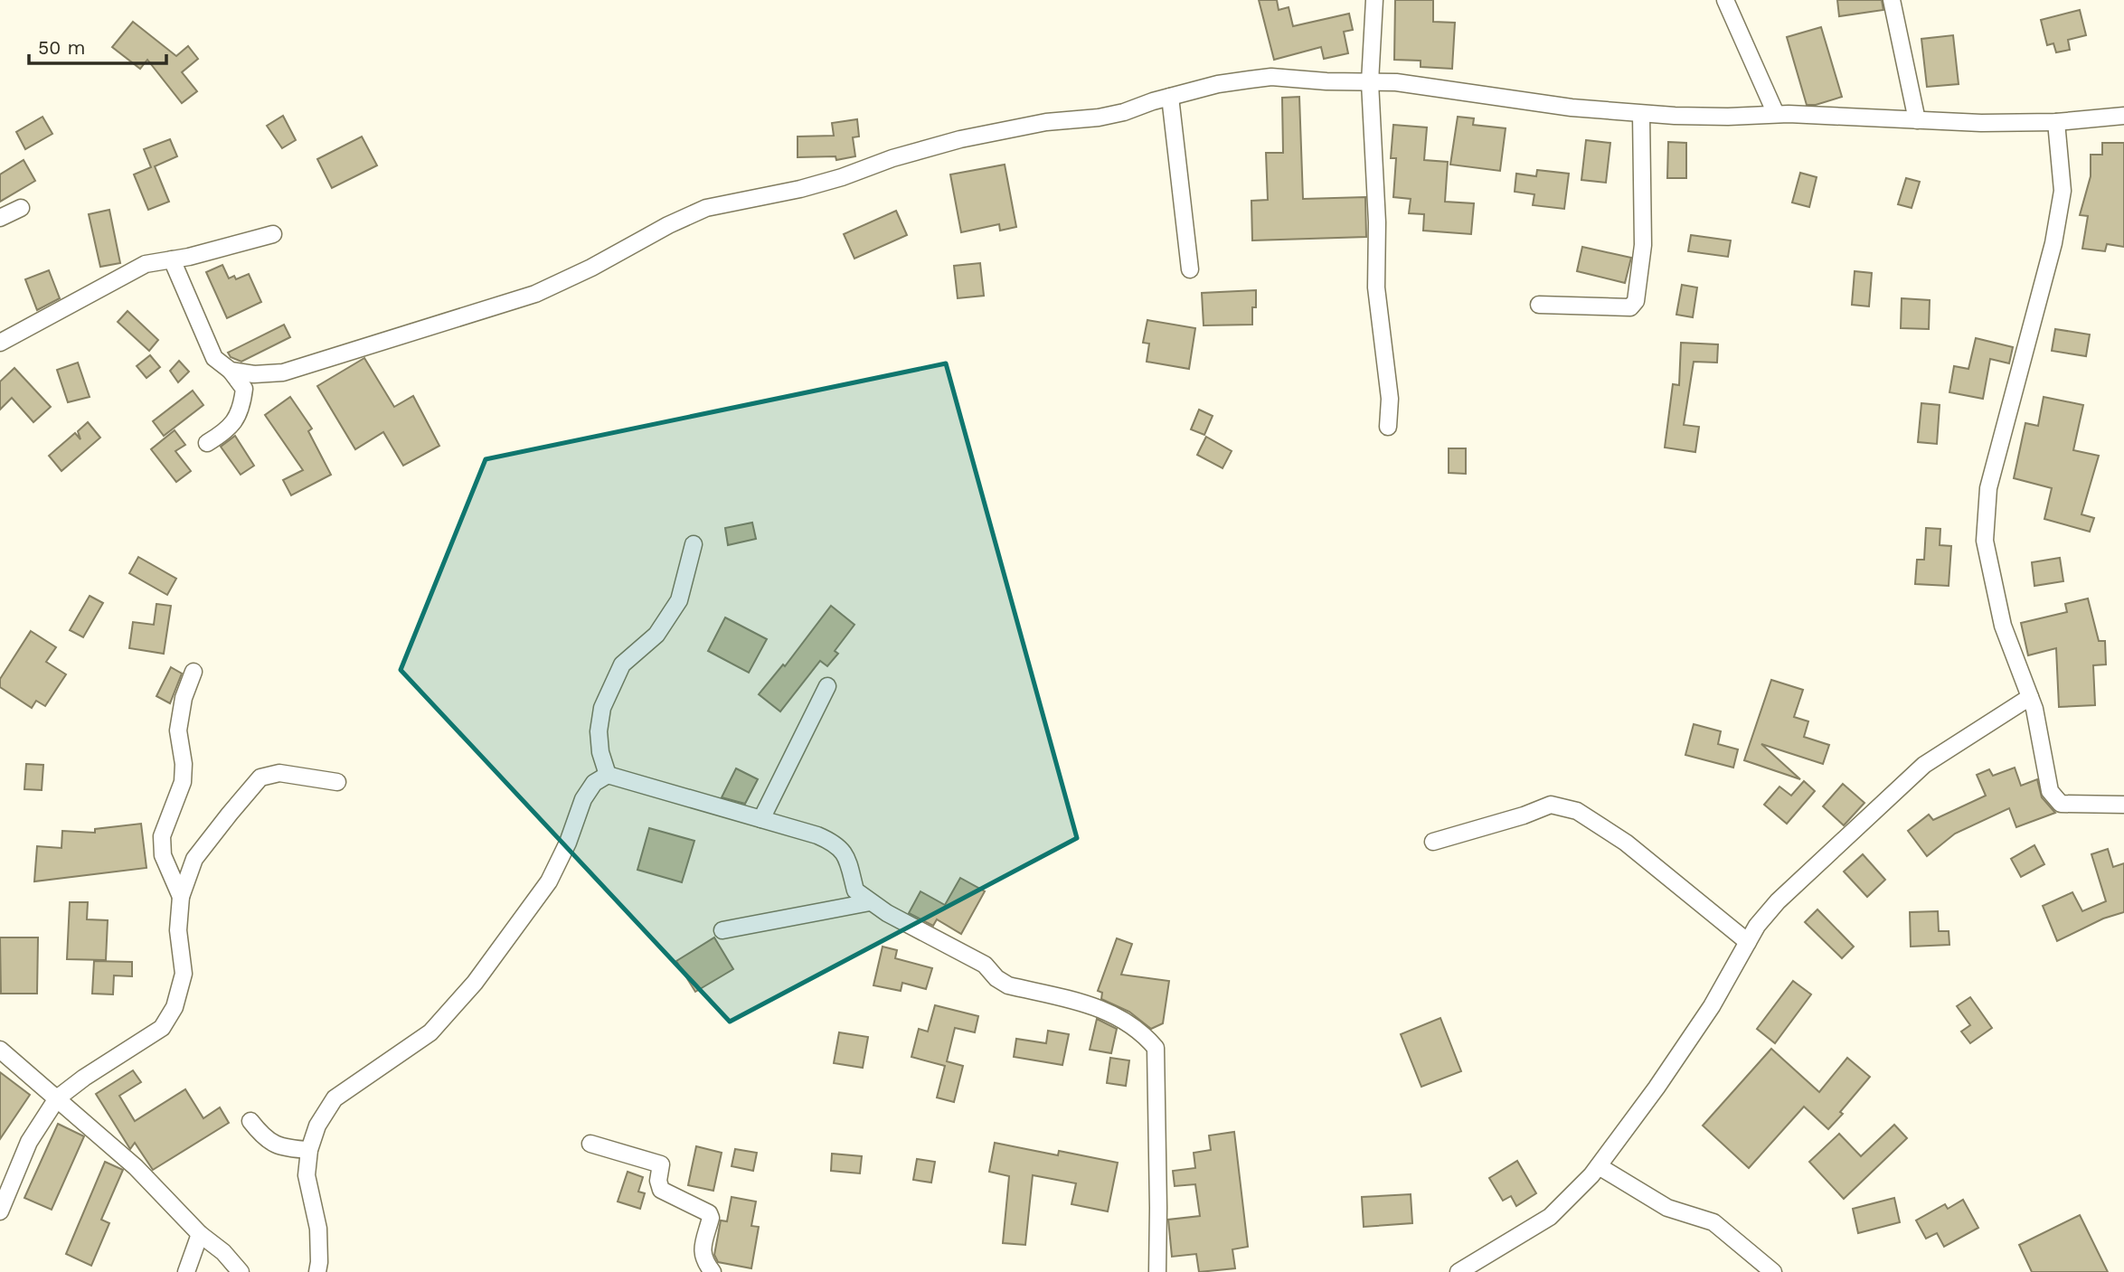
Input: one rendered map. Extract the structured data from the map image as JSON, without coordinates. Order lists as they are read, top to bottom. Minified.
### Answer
{"scale_bar":"50 m"}
